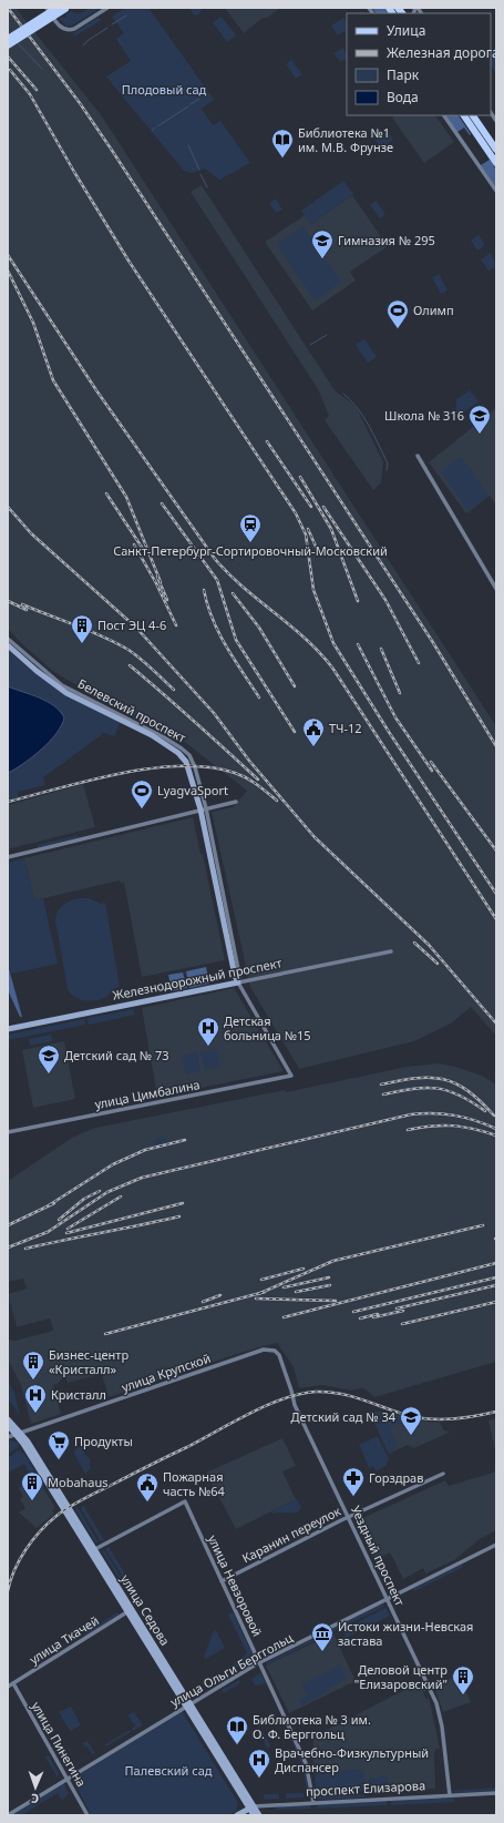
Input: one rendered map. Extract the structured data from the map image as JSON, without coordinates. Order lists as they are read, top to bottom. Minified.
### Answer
{"streets":{"street":["Белевский проспект","Железнодорожный проспект","улица Цимбалина","улица Крупской","Каранин переулок","Уездный проспект","улица Невзоровой","улица Седова","улица Ткачей","улица Ольги Берггольц","улица Пинегина","проспект Елизарова"]},"crossings":[["Белевский проспект","Железнодорожный проспект"],["Белевский проспект","улица Цимбалина"],["улица Крупской","Уездный проспект"],["улица Крупской","улица Седова"],["Каранин переулок","Уездный проспект"],["Каранин переулок","улица Невзоровой"],["Уездный проспект","улица Ольги Берггольц"],["Уездный проспект","проспект Елизарова"],["улица Невзоровой","улица Седова"],["улица Невзоровой","улица Ольги Берггольц"],["улица Невзоровой","проспект Елизарова"],["улица Седова","улица Ткачей"],["улица Седова","улица Ольги Берггольц"],["улица Седова","проспект Елизарова"],["улица Ткачей","улица Пинегина"],["улица Ольги Берггольц","улица Пинегина"]],"parks":["Плодовый сад","Палевский сад"],"places":{"library":["Библиотека №1 им. М.В. Фрунзе","Библиотека № 3 им. О. Ф. Берггольц"],"school or university":["Гимназия № 295","Школа № 316","Детский сад № 73","Детский сад № 34"],"sports":["Олимп","LyagvaSport"],"station":["Санкт-Петербург-Сортировочный-Московский"],"building":["Пост ЭЦ 4-6","Бизнес-центр «Кристалл»","Mobahaus","Деловой центр \"Елизаровский\""],"public building":["ТЧ-12","Пожарная часть №64"],"hospital":["Детская больница №15","Кристалл","Врачебно-Физкультурный Диспансер"],"supermarket":["Продукты"],"pharmacy":["Горздрав"],"museum":["Истоки жизни-Невская застава"]},"legend":["Улица","Железная дорога","Парк","Вода"],"north":"bottom"}
